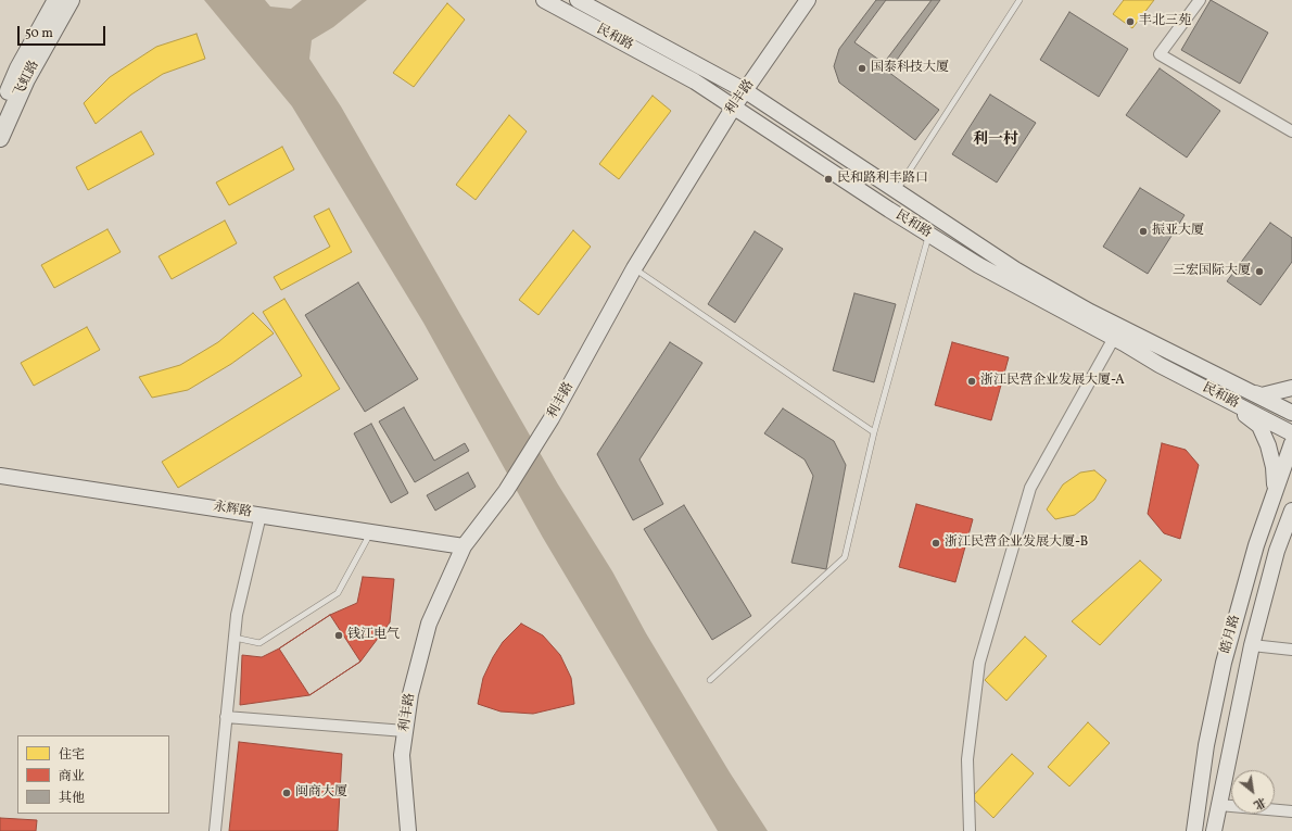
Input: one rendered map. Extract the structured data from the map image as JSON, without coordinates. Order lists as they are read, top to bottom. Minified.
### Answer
{"streets":{"main road":["民和路","飞虹路","利丰路","永辉路","皓月路"]},"crossings":[["民和路","利丰路"],["利丰路","永辉路"]],"districts":["利一村"],"places":["丰北三苑","国泰科技大厦","民和路利丰路口","振亚大厦","三宏国际大厦","浙江民营企业发展大厦-A","浙江民营企业发展大厦-B","钱江电气","闽商大厦"],"legend":["住宅","商业","其他"],"scale_bar":"50 m","north":"bottom right"}
